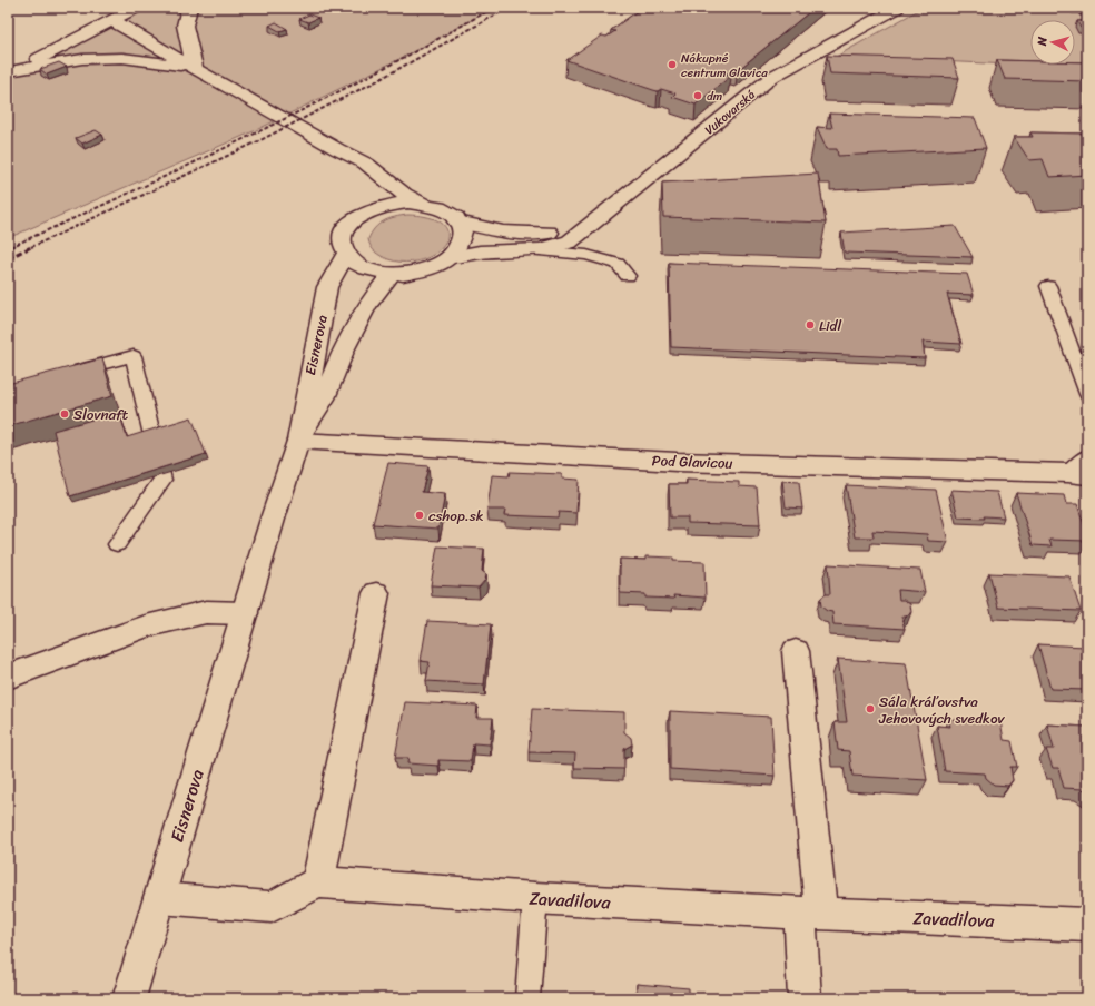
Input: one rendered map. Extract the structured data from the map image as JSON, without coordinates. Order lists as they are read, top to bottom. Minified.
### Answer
{"streets":{"street":["Vukovarská","Eisnerova","Pod Glavicou","Zavadilova"]},"crossings":[["Vukovarská","Eisnerova"],["Eisnerova","Pod Glavicou"]],"places":["Nákupné centrum Glavica","dm","Lidl","Slovnaft","cshop.sk","Sála kráľovstva Jehovových svedkov"],"north":"left"}
